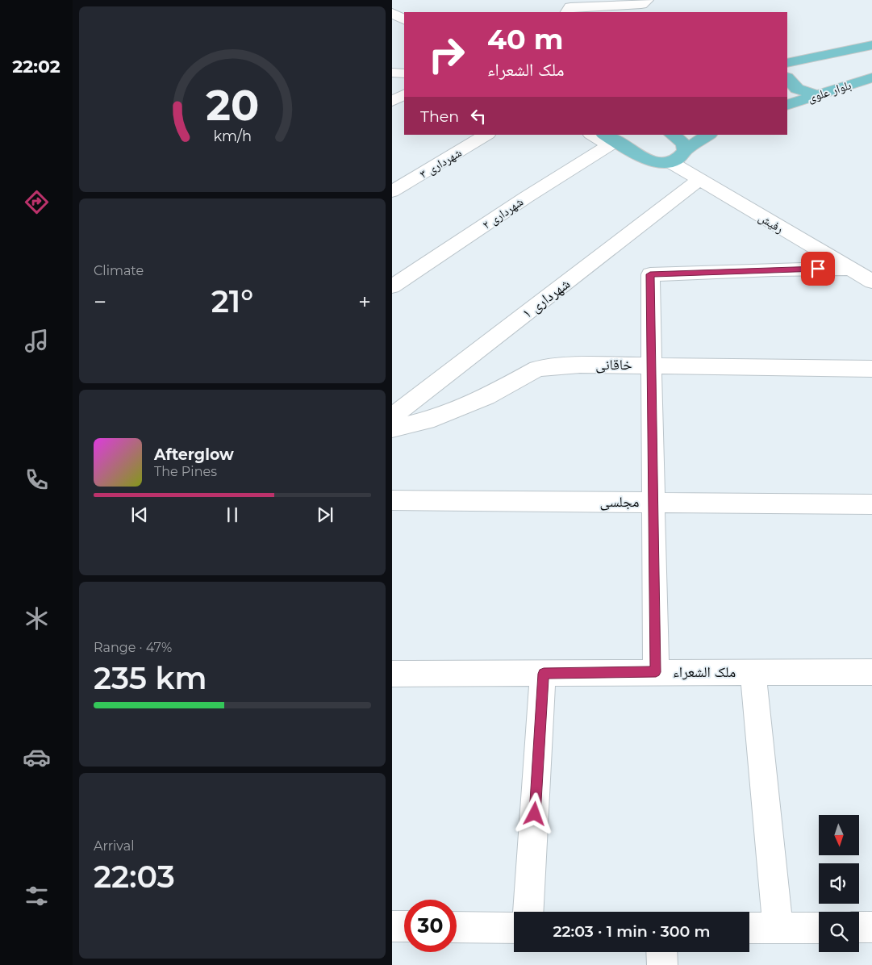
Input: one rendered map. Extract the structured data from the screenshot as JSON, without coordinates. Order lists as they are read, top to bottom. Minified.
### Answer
{"streets":{"main road":["بلوار علوی"],"street":["شهرداری ۳","شهرداری ۲","رفیش","شهرداری ۱","خاقانی","مجلسی","ملک الشعراء"]},"crossings":[["رفیش","شهرداری ۱"]],"north":"bottom","page":{"tabs":"22:02","turn":["40 m","ملک الشعراء"],"then":"Then","tile":["Climate",["Range · 47%","235 km"],["Arrival","22:03"]],"heat":["−","21°","+"],"song":["Afterglow","The Pines"],"limit":"30","trip":"22:03 · 1 min · 300 m","gauge":["20","km/h"]}}
